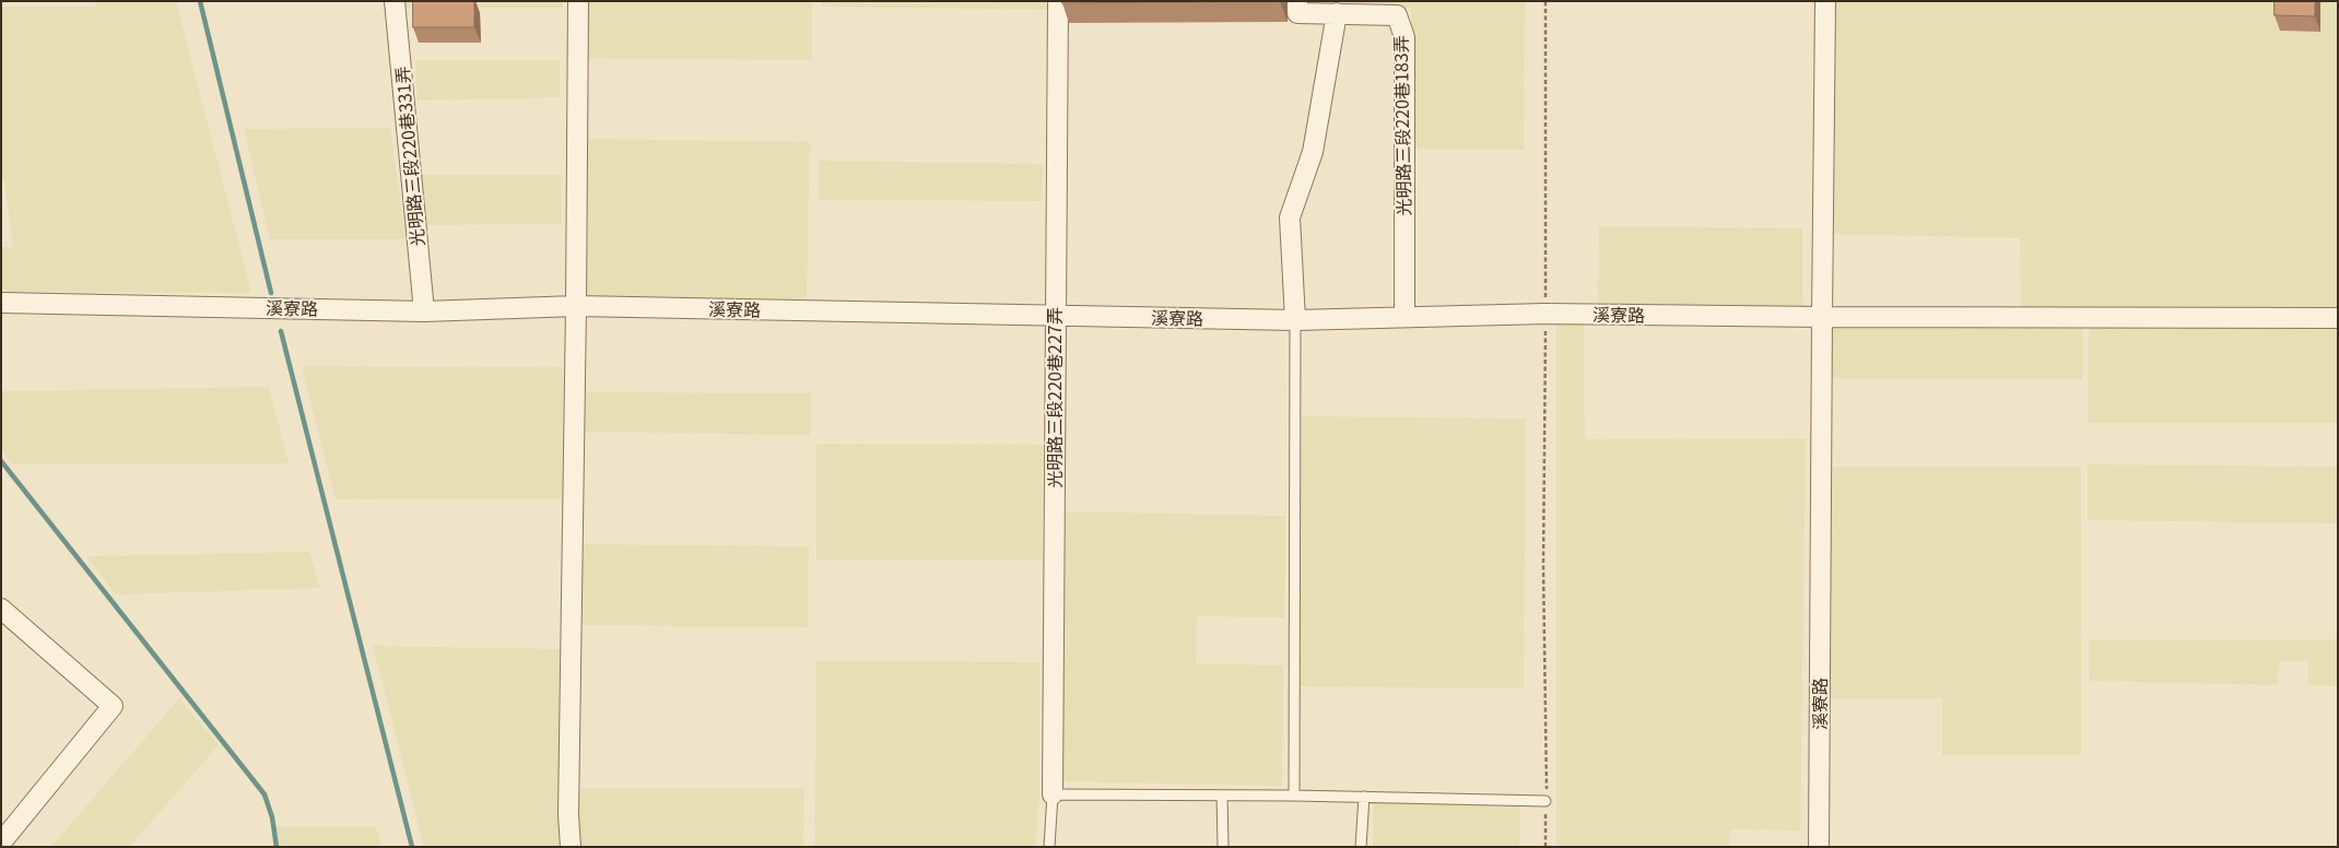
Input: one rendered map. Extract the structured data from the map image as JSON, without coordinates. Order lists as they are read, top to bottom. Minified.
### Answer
{"streets":{"street":["光明路三段220巷183弄","光明路三段220巷331弄","溪寮路","光明路三段220巷227弄"]},"crossings":[["光明路三段220巷183弄","溪寮路"],["光明路三段220巷331弄","溪寮路"],["溪寮路","光明路三段220巷227弄"]]}
